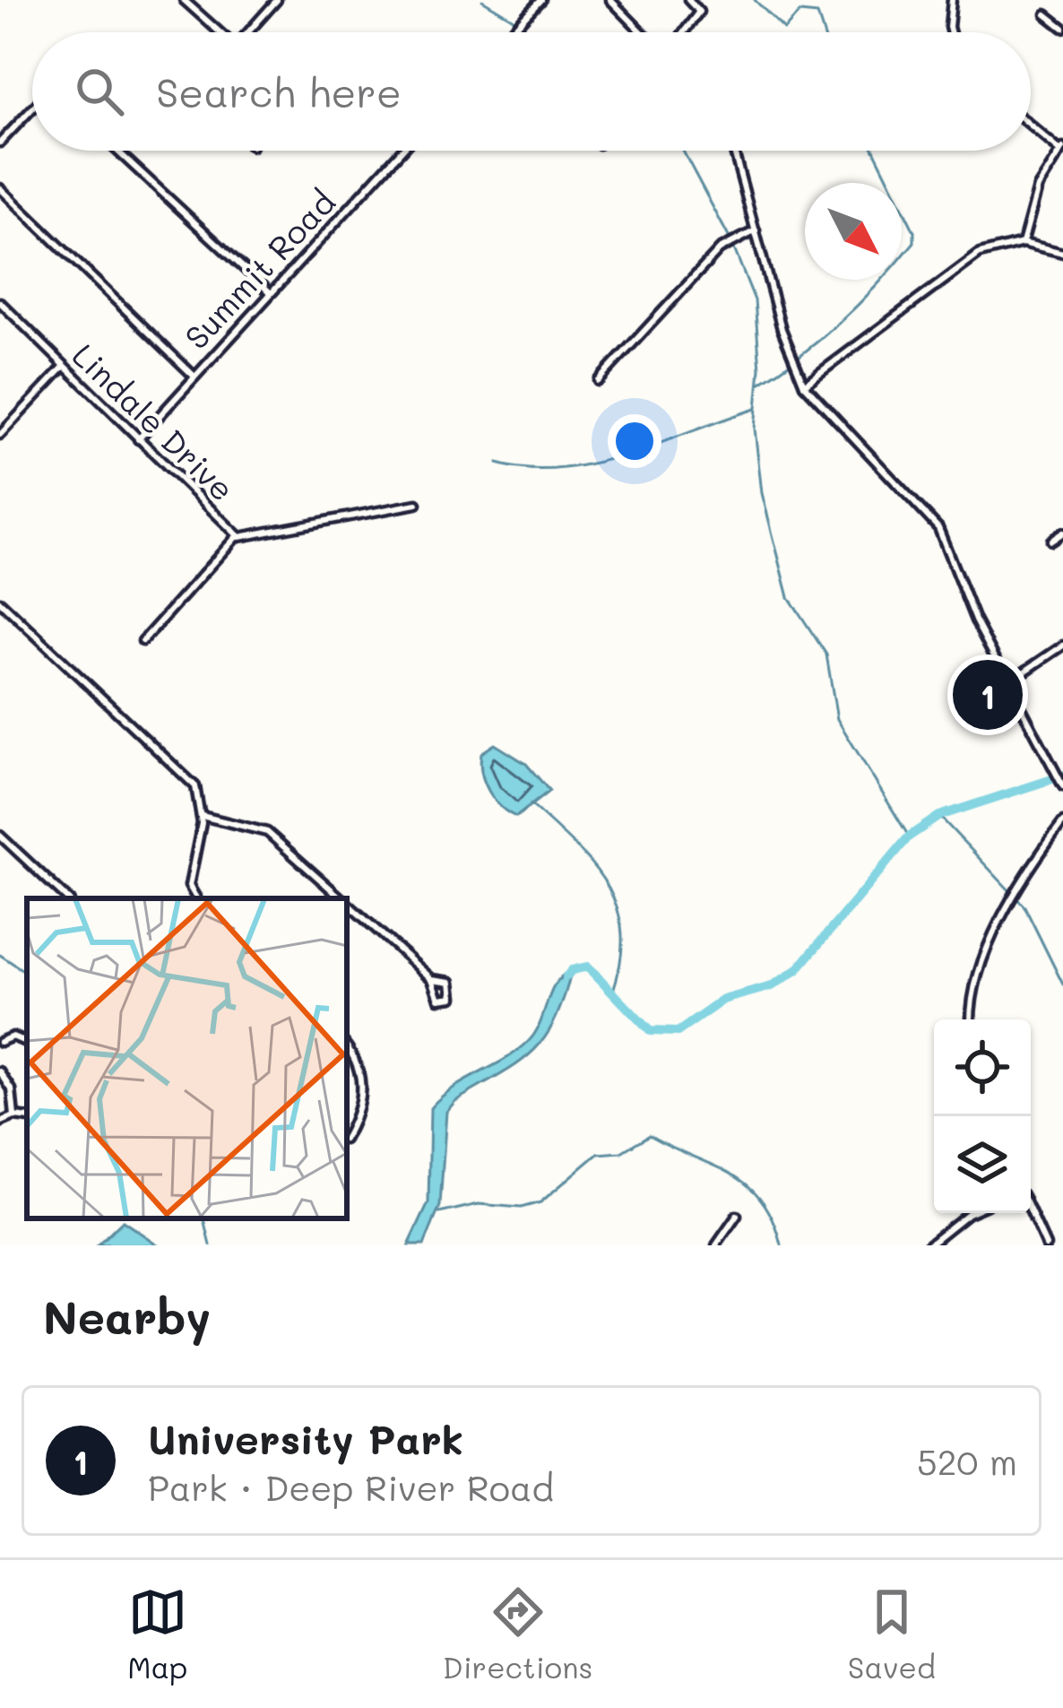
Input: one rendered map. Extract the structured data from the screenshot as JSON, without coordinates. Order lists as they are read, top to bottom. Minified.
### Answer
{"streets":{"street":["Summit Road","Lindale Drive"]},"crossings":[["Summit Road","Lindale Drive"]],"north":"bottom right","page":{"search":"Search here","pins":"1","heading":"Nearby","list":[{"mark":"1","name":"University Park","note":"Park · Deep River Road","value":"520 m"}],"nav":["Map","Directions","Saved"]}}
